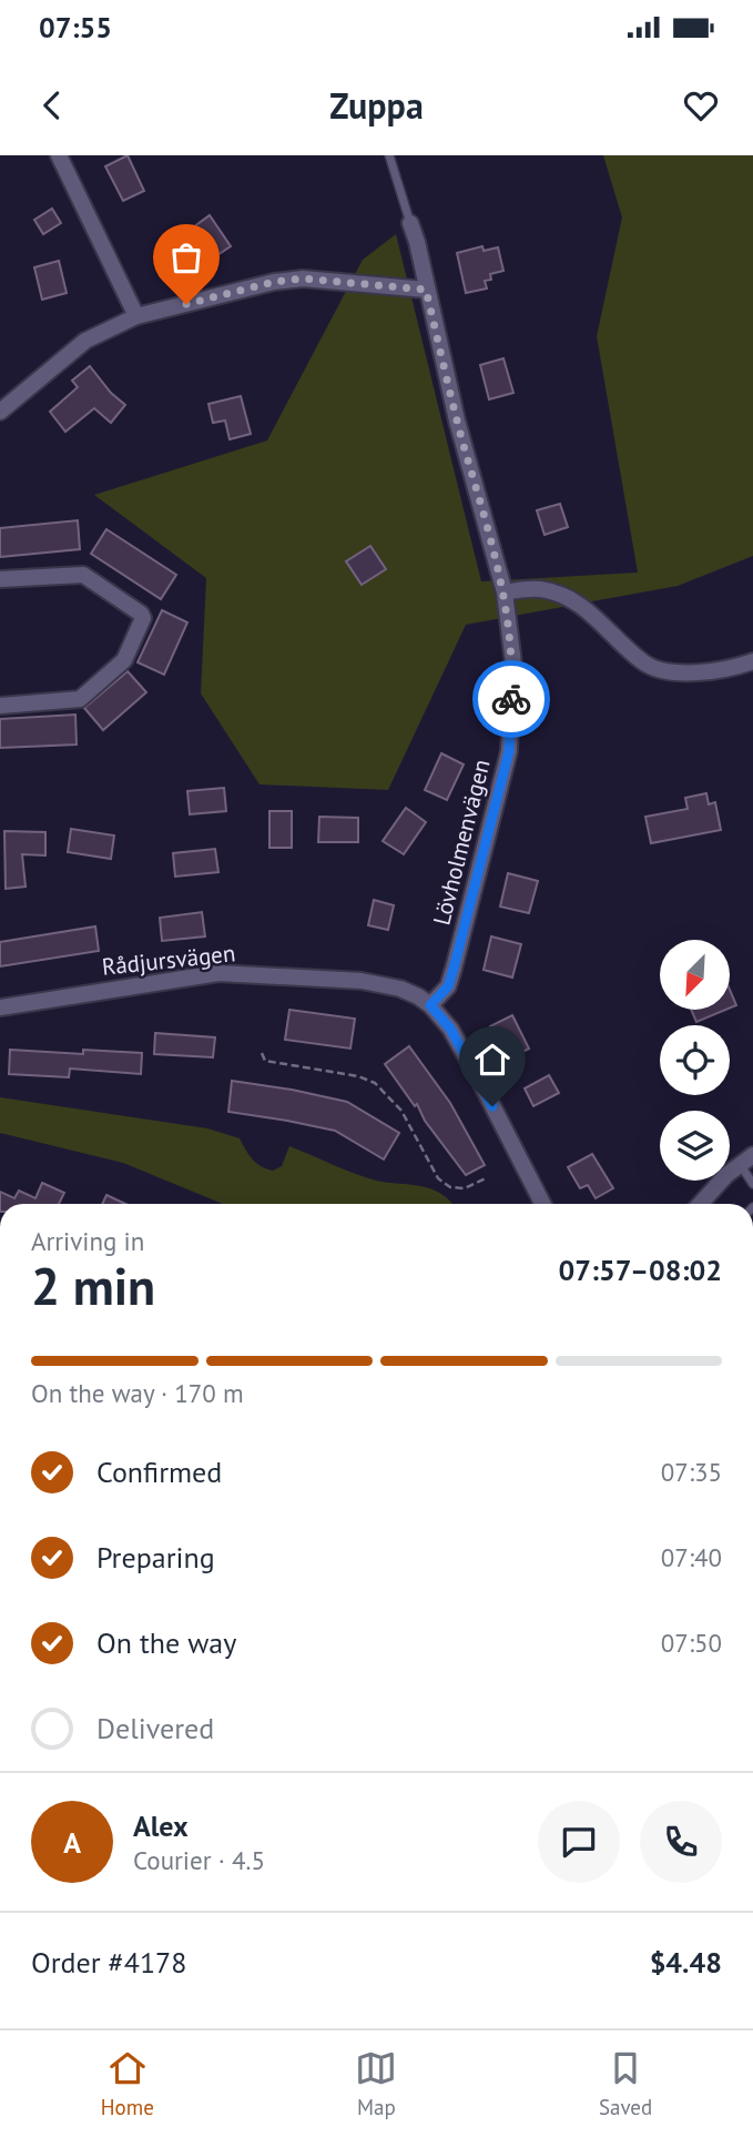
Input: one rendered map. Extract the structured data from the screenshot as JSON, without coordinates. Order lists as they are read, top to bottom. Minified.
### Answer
{"streets":{"street":["Lövholmenvägen","Rådjursvägen"]},"crossings":[["Lövholmenvägen","Rådjursvägen"]],"north":"bottom left","page":{"status":"07:55","header":"Zuppa","heading":["2 min","Arriving in","07:57–08:02"],"panel":["Alex","Courier · 4.5","Order #4178","$4.48"],"bar":"On the way · 170 m","list":[["Confirmed","07:35"],["Preparing","07:40"],["On the way","07:50"],"Delivered"],"round":"A","tabs":["Home","Map","Saved"]}}
